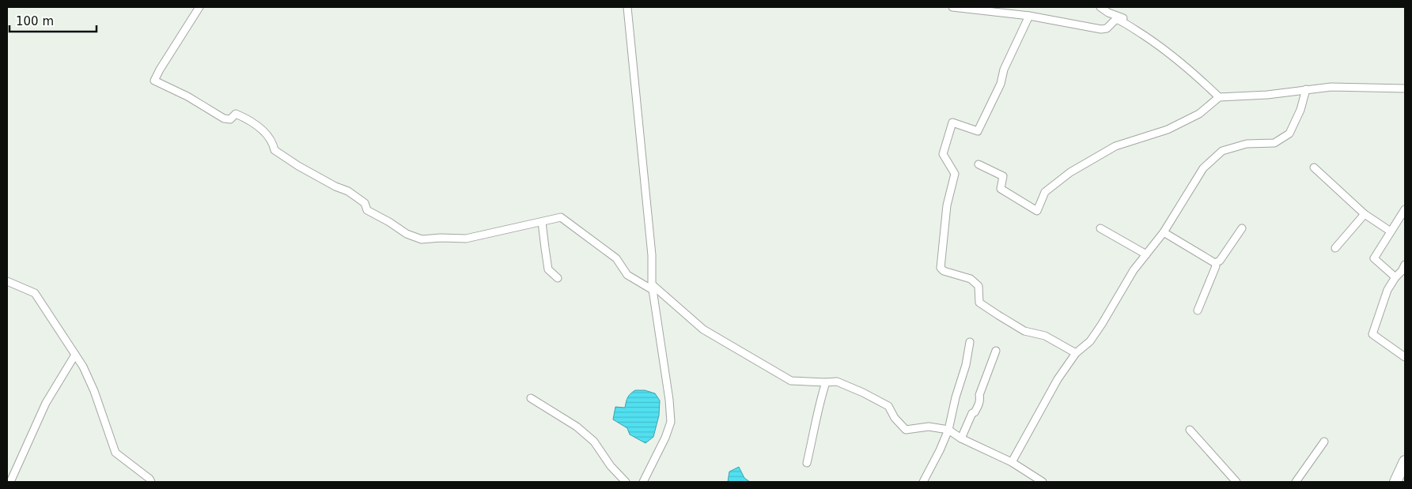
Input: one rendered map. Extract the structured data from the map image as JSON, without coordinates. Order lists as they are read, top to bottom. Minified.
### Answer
{"scale_bar":"100 m"}
